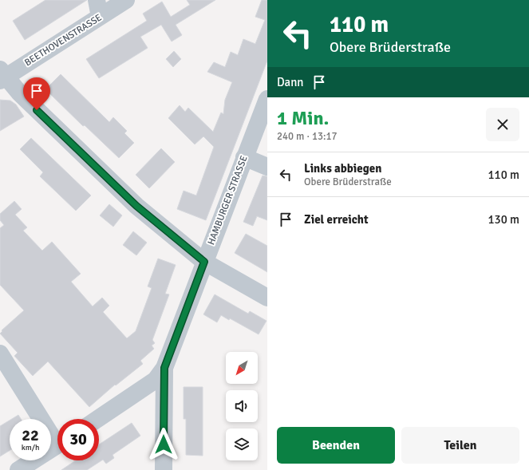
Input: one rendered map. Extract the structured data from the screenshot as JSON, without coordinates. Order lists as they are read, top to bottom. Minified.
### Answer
{"streets":{"street":["BEETHOVENSTRASSE","HAMBURGER STRASSE"]},"north":"bottom left","page":{"turn":["110 m","Obere Brüderstraße"],"then":"Dann","heading":["1 Min.","240 m · 13:17"],"list":[{"name":"Links abbiegen","note":"Obere Brüderstraße","value":"110 m"},{"name":"Ziel erreicht","value":"130 m"}],"speed":"22 km/h","limit":"30","buttons":["Beenden","Teilen"]}}
